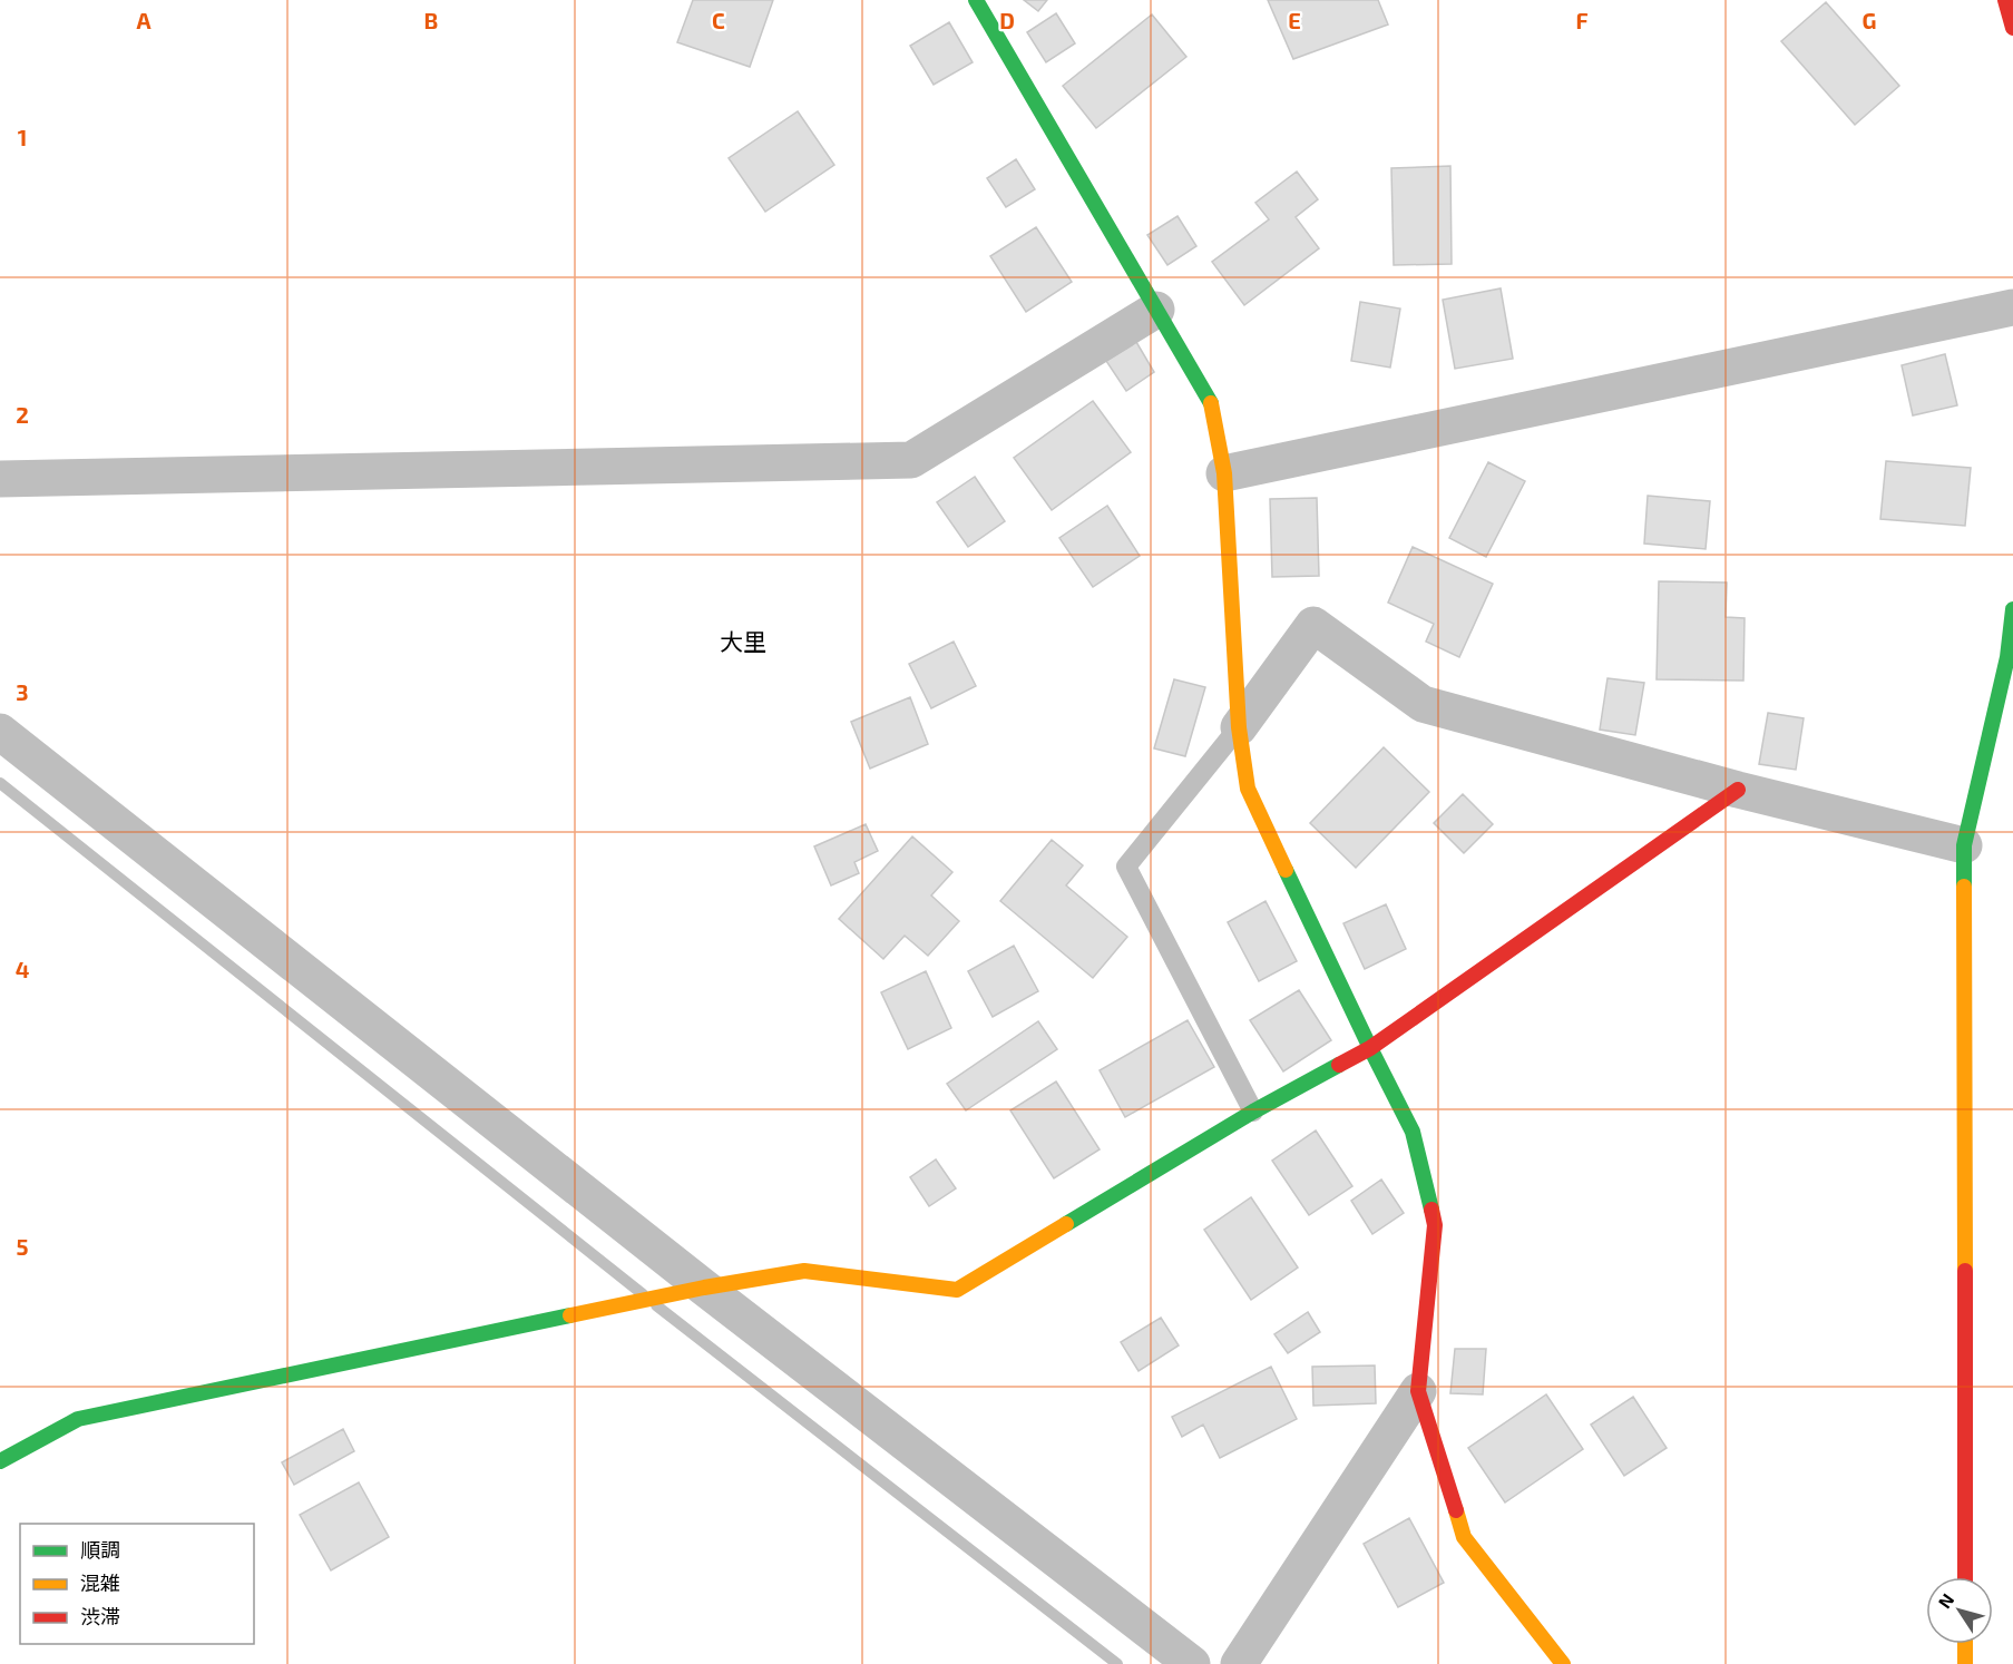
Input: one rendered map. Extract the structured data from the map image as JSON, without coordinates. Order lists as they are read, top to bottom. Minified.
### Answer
{"districts":["大里"],"legend":["順調","混雑","渋滞"],"north":"top left","grid":{"columns":["A","B","C","D","E","F","G"],"rows":["1","2","3","4","5"]}}
